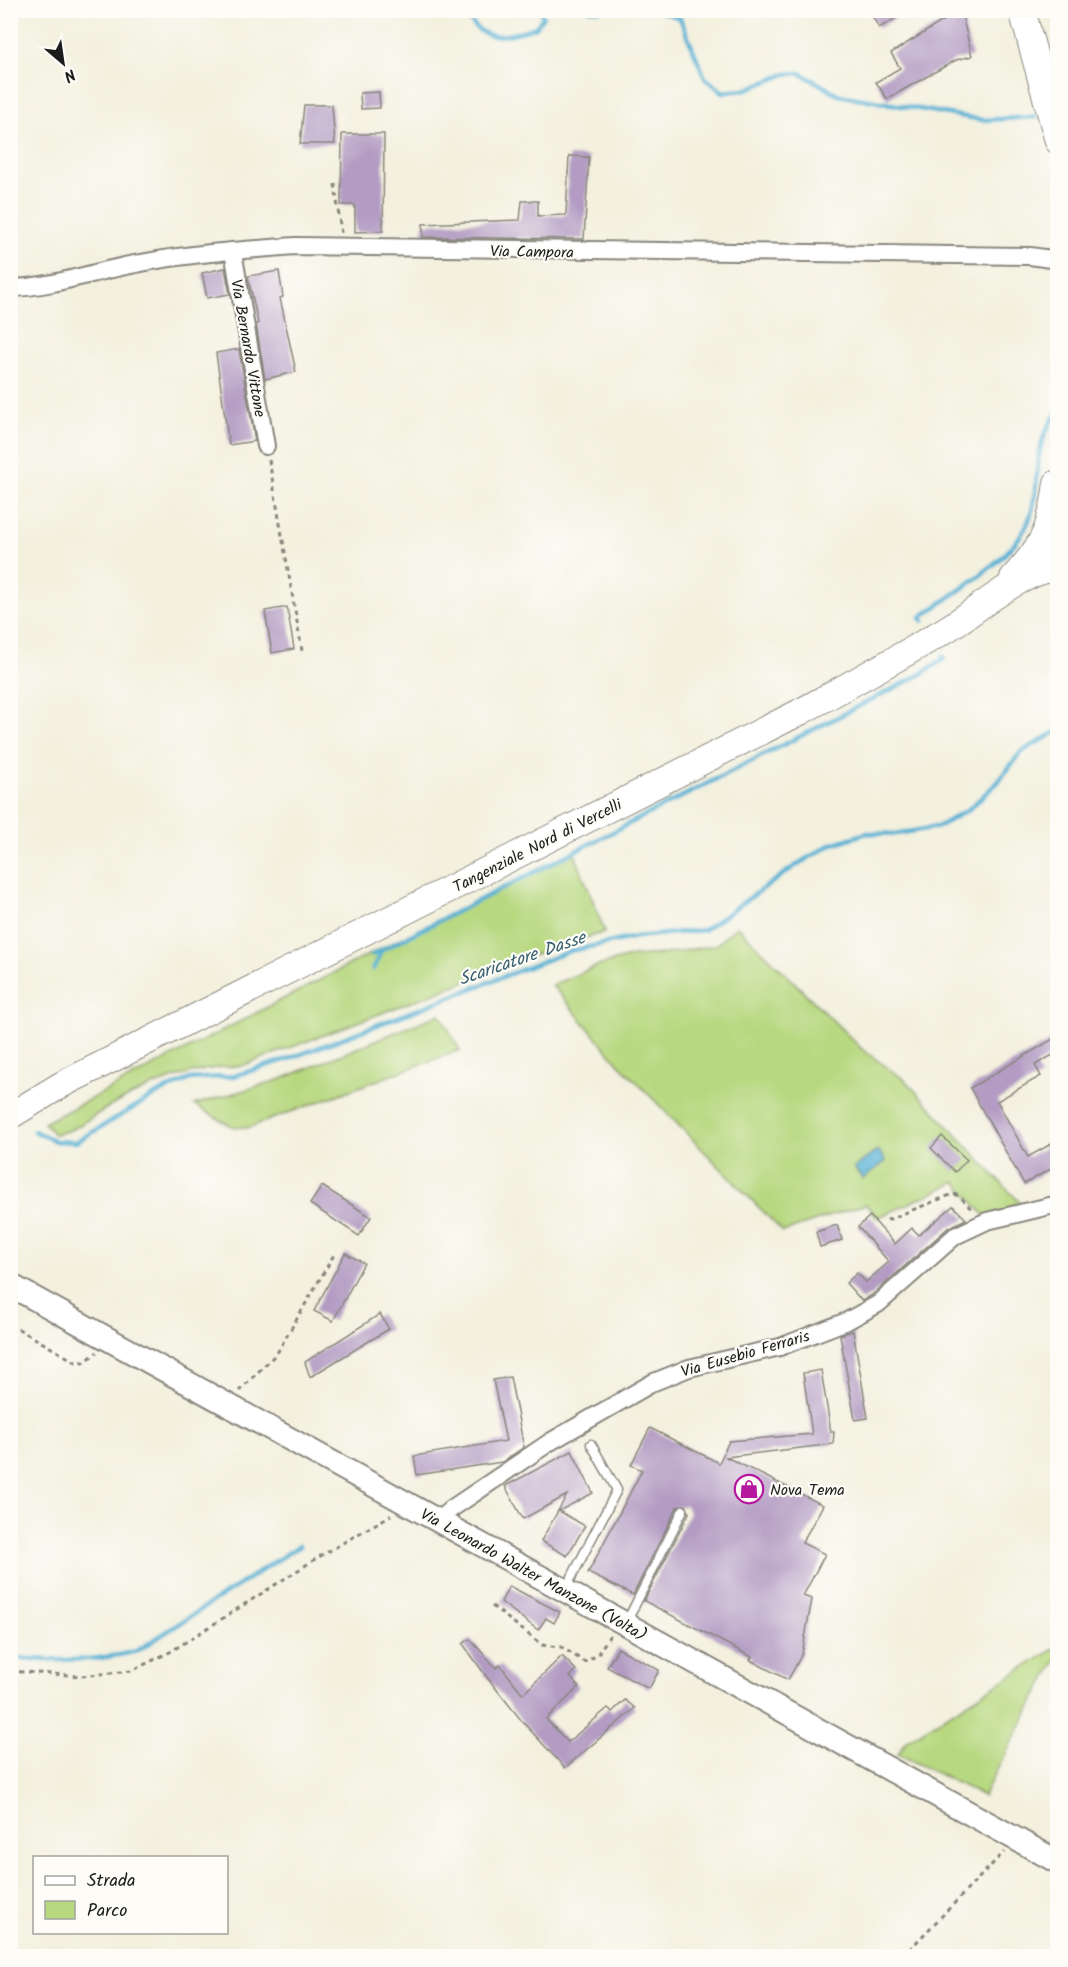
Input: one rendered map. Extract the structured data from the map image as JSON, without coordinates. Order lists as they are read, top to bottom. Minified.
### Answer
{"streets":{"main road":["Tangenziale Nord di Vercelli","Via Leonardo Walter Manzone (Volta)"],"street":["Via Campora","Via Bernardo Vittone","Via Eusebio Ferraris"]},"crossings":[["Via Campora","Via Bernardo Vittone"],["Via Eusebio Ferraris","Via Leonardo Walter Manzone (Volta)"]],"water":["Scaricatore Dasse"],"places":{"shop":["Nova Tema"]},"legend":["Strada","Parco"],"north":"bottom right"}
